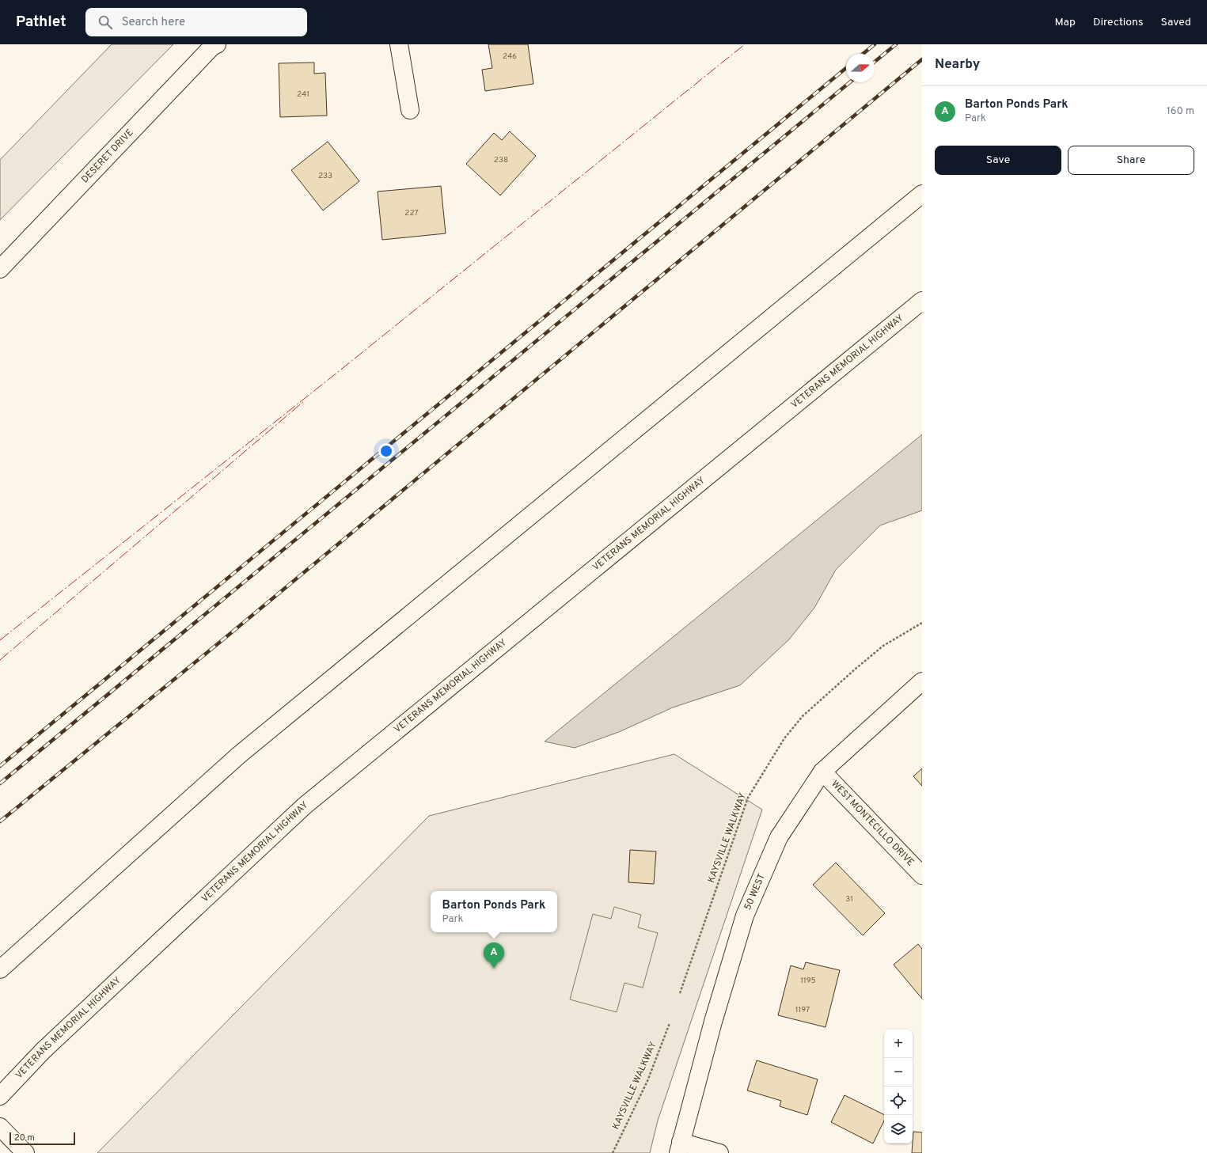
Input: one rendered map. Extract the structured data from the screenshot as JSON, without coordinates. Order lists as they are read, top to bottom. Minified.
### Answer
{"streets":{"main road":["DESERET DRIVE","VETERANS MEMORIAL HIGHWAY","WEST MONTECILLO DRIVE","50 WEST"],"path":["KAYSVILLE WALKWAY"]},"crossings":[["WEST MONTECILLO DRIVE","50 WEST"]],"house_numbers":["246","241","238","233","227","31","1195","1197"],"scale_bar":"20 m","north":"right","page":{"header":"Pathlet","search":"Search here","nav":["Map","Directions","Saved"],"heading":"Nearby","list":[{"mark":"A","name":"Barton Ponds Park","note":"Park","value":"160 m"}],"buttons":["Save","Share"],"popup":["Barton Ponds Park","Park"],"pins":"A","map_buttons":["+","−"],"scale":"20 m"}}
